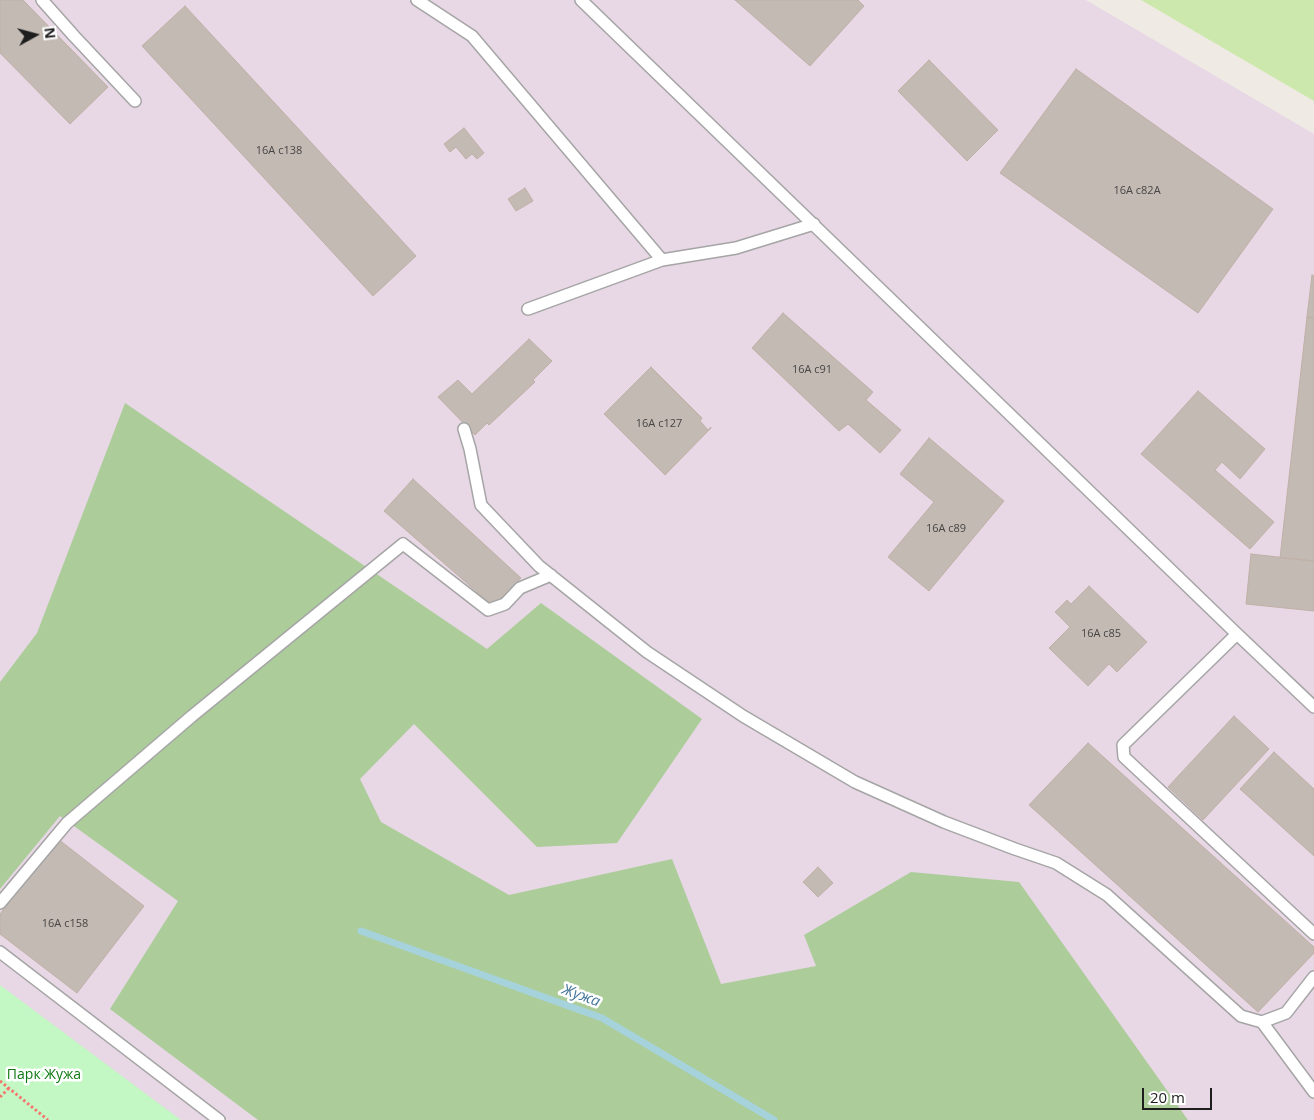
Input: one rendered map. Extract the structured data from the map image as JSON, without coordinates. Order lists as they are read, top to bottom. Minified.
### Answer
{"water":["Жужа"],"parks":["Парк Жужа"],"house_numbers":["16А с138","16А с82А","16А с91","16А с127","16А с89","16А с85","16А с158"],"scale_bar":"20 m","north":"right"}
